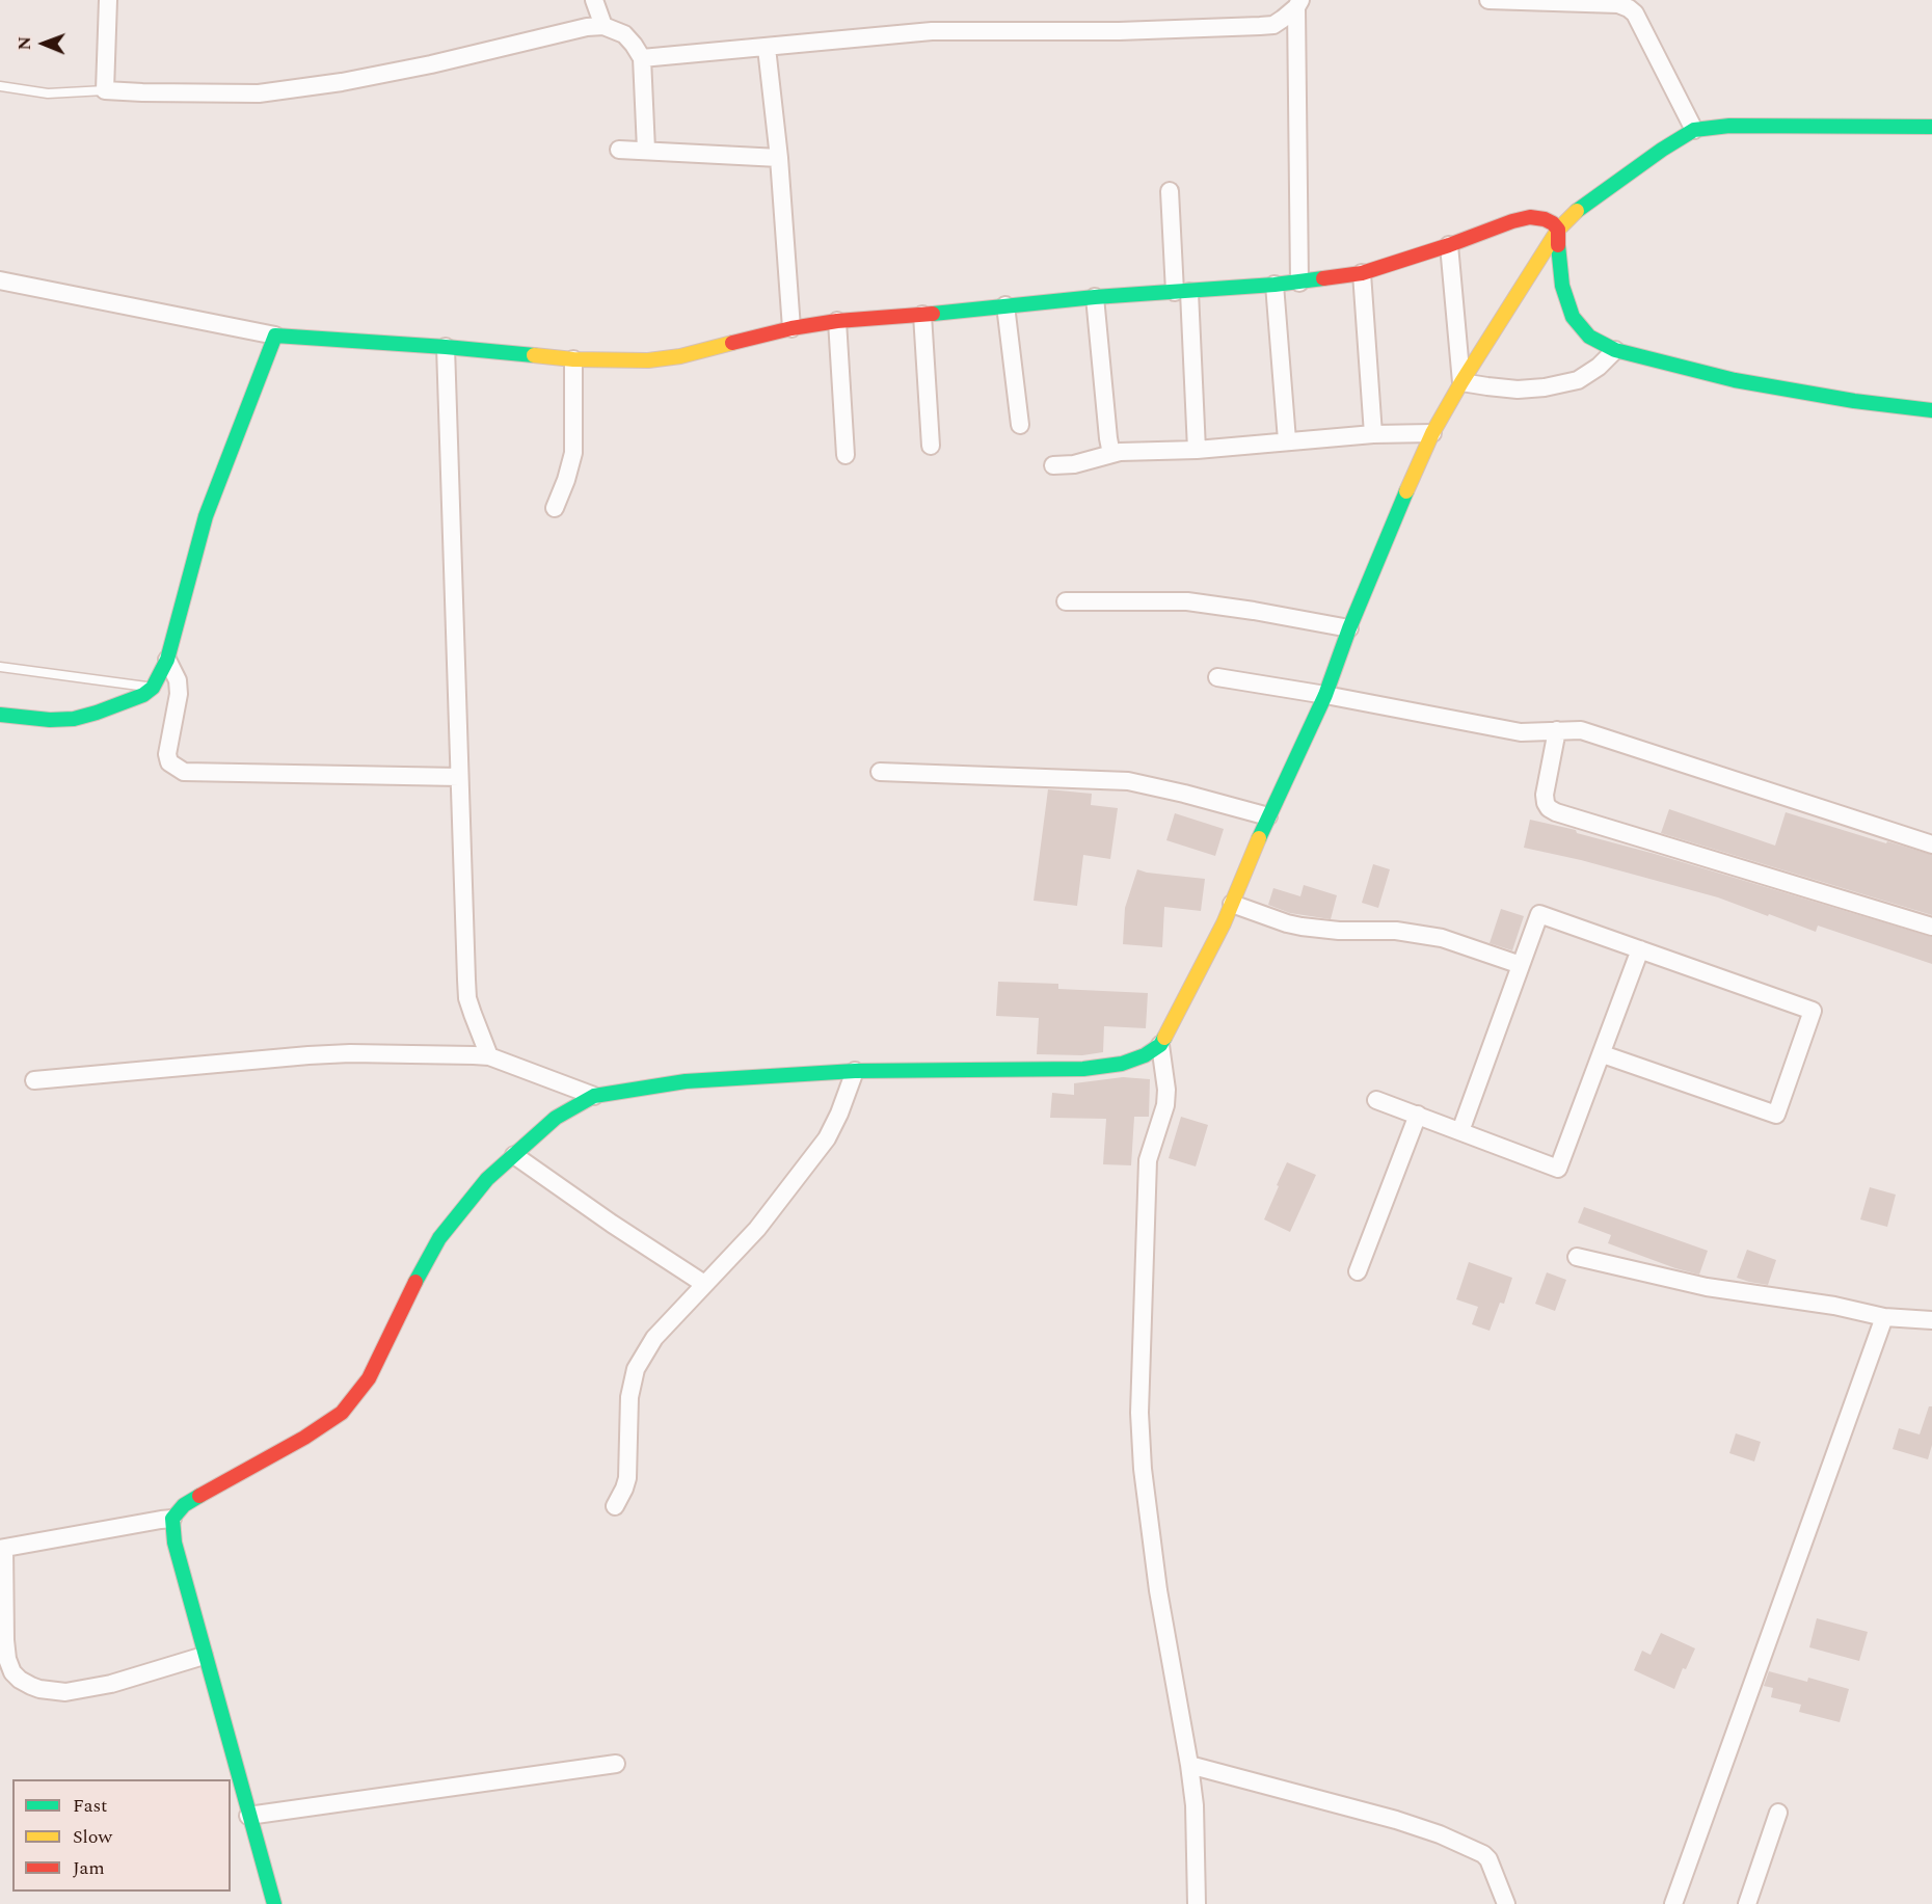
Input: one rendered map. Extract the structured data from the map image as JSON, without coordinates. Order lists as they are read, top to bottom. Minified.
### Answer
{"legend":["Fast","Slow","Jam"],"north":"left"}
